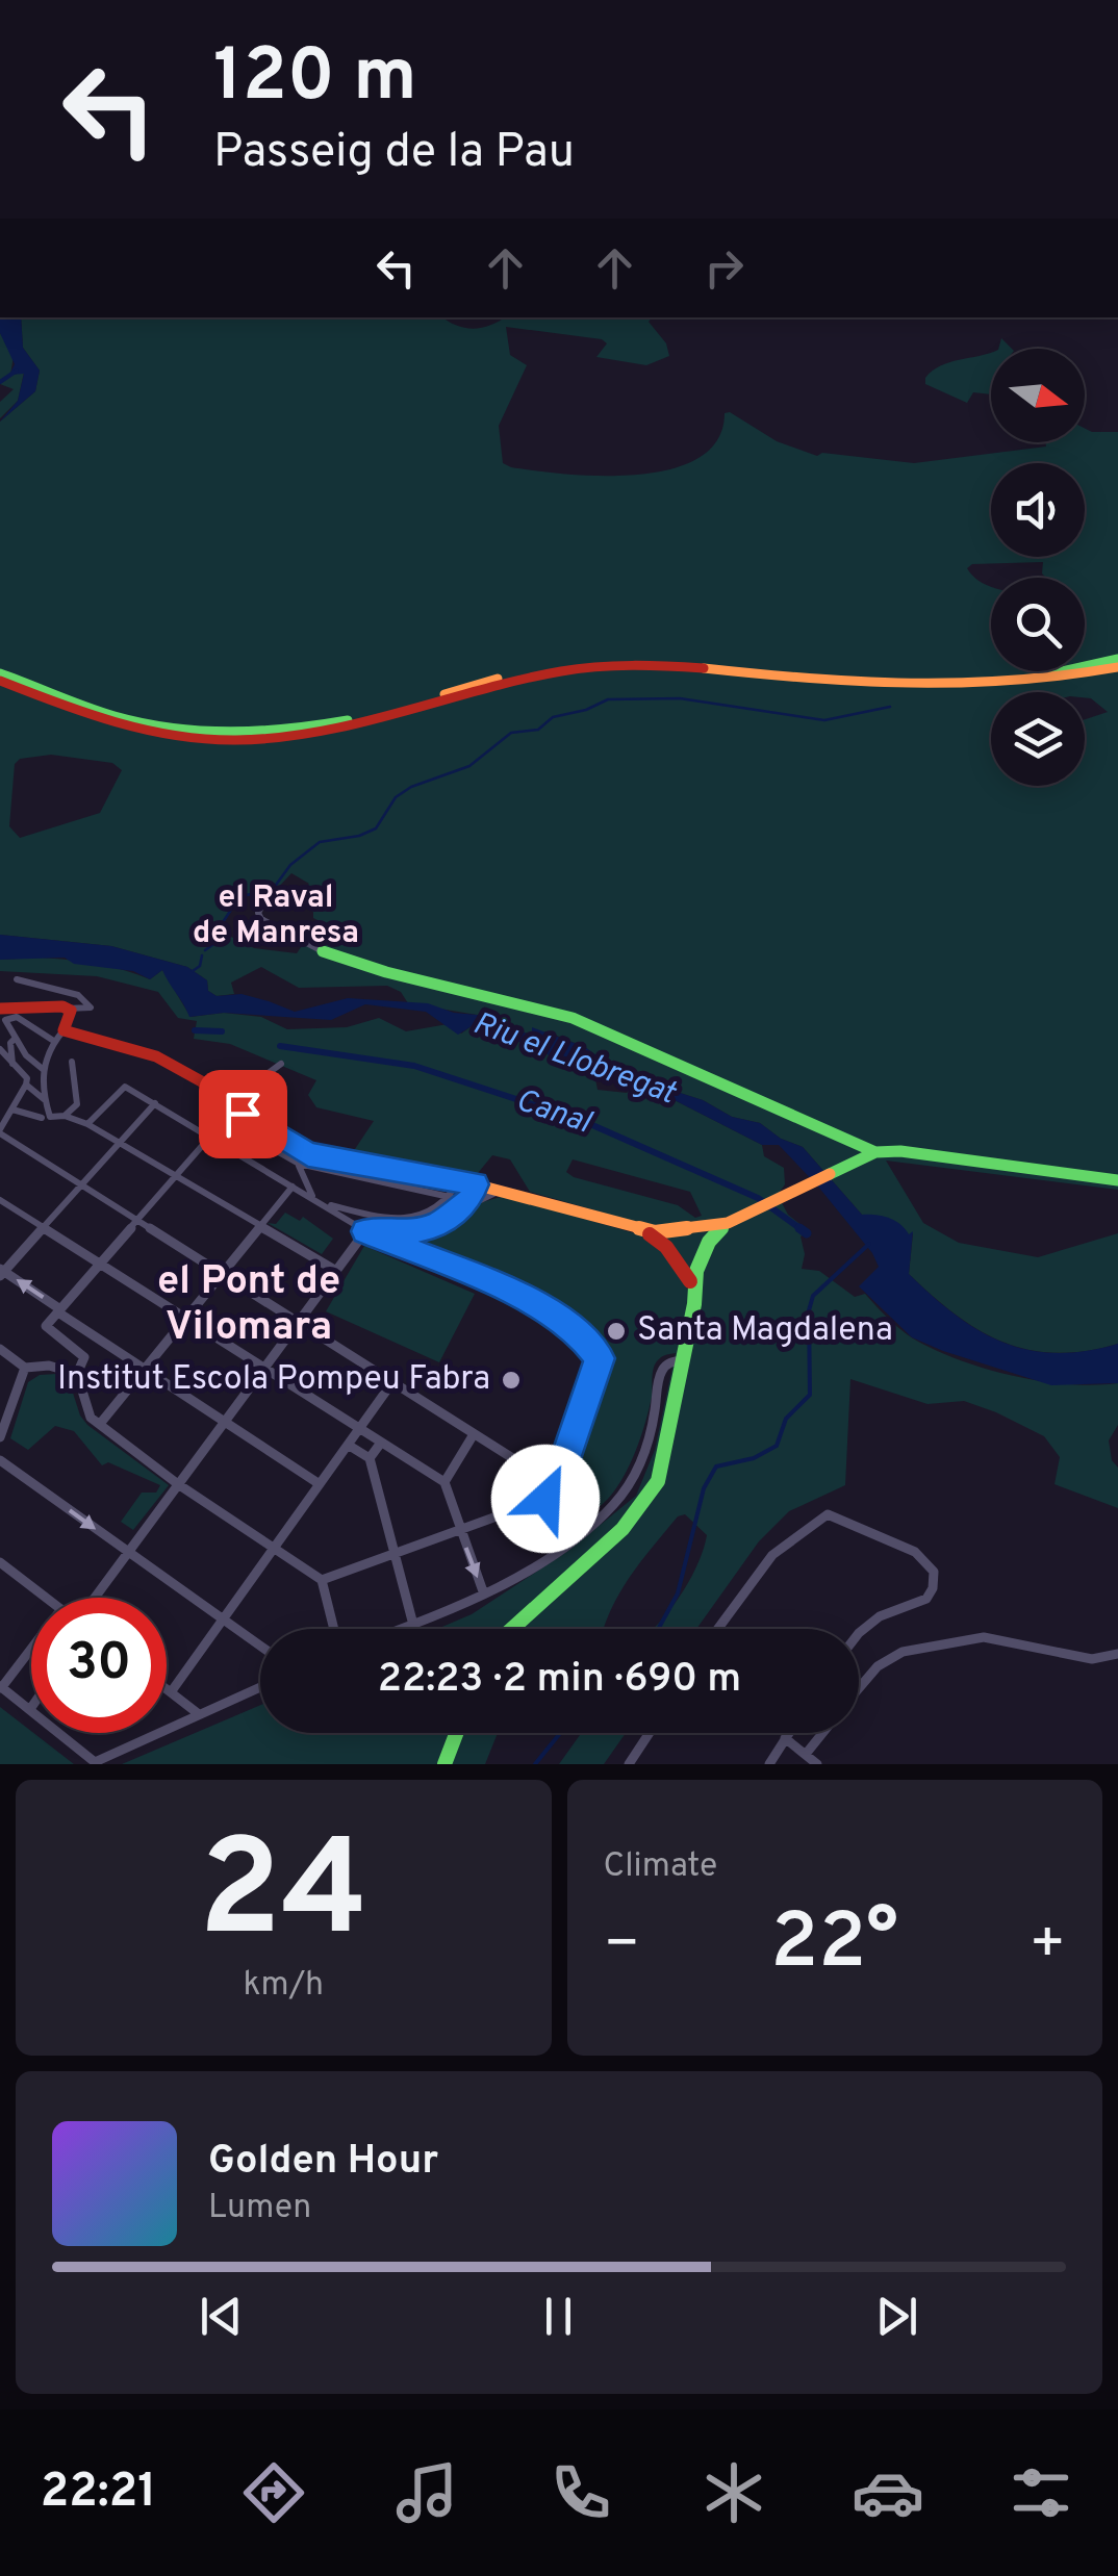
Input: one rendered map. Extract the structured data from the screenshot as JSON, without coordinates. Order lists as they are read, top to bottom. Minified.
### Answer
{"districts":["el Raval de Manresa","el Pont de Vilomara"],"water":["Riu el Llobregat","Canal"],"places":["Santa Magdalena","Institut Escola Pompeu Fabra"],"north":"right","page":{"turn":["120 m","Passeig de la Pau"],"limit":"30","trip":"22:23 · 2 min · 690 m","tile":[["24","km/h"],"Climate"],"heat":["−","22°","+"],"song":["Golden Hour","Lumen"],"tabs":"22:21"}}
